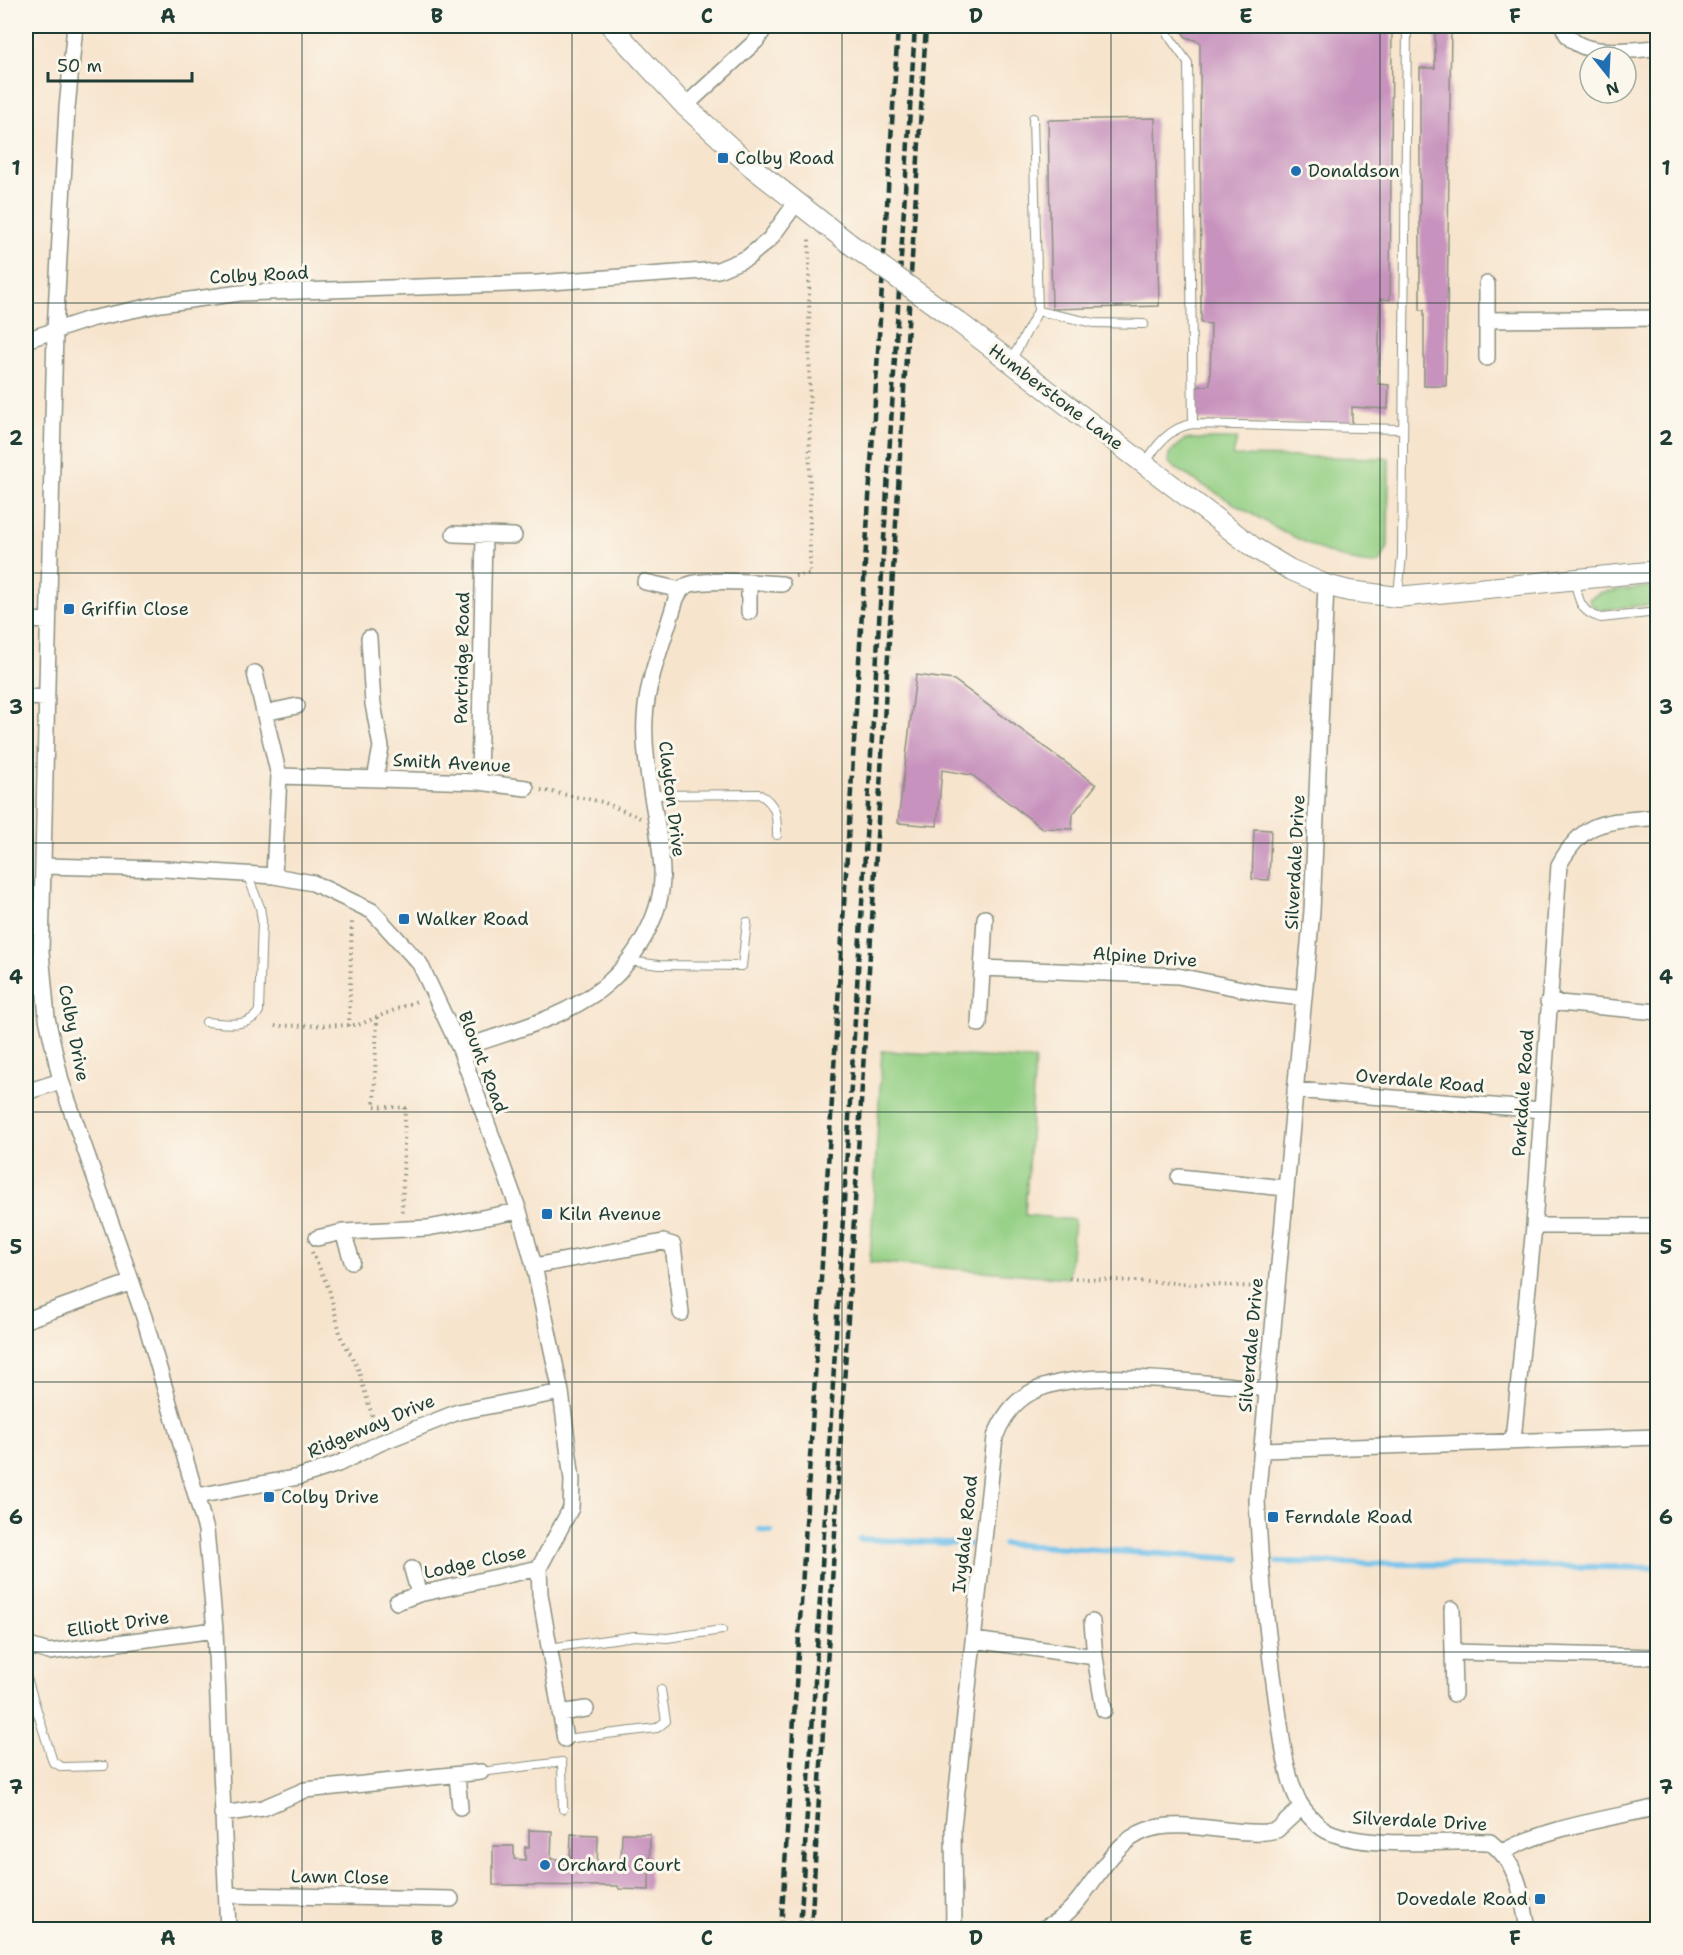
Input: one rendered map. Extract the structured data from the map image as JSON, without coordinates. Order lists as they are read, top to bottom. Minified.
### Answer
{"streets":{"street":["Colby Road","Humberstone Lane","Partridge Road","Smith Avenue","Clayton Drive","Silverdale Drive","Alpine Drive","Colby Drive","Blount Road","Overdale Road","Parkdale Road","Ridgeway Drive","Ivydale Road","Lodge Close","Elliott Drive","Lawn Close"]},"crossings":[["Colby Road","Humberstone Lane"],["Colby Road","Colby Drive"],["Humberstone Lane","Silverdale Drive"],["Partridge Road","Smith Avenue"],["Clayton Drive","Blount Road"],["Silverdale Drive","Alpine Drive"],["Silverdale Drive","Overdale Road"],["Silverdale Drive","Ivydale Road"],["Colby Drive","Blount Road"],["Colby Drive","Ridgeway Drive"],["Colby Drive","Elliott Drive"],["Colby Drive","Lawn Close"],["Blount Road","Ridgeway Drive"],["Blount Road","Lodge Close"],["Overdale Road","Parkdale Road"]],"places":{"transit":["Colby Road","Griffin Close","Walker Road","Kiln Avenue","Colby Drive","Ferndale Road","Dovedale Road"],"other":["Donaldson","Orchard Court"]},"scale_bar":"50 m","north":"bottom","grid":{"columns":["A","B","C","D","E","F"],"rows":["1","2","3","4","5","6","7"]}}
